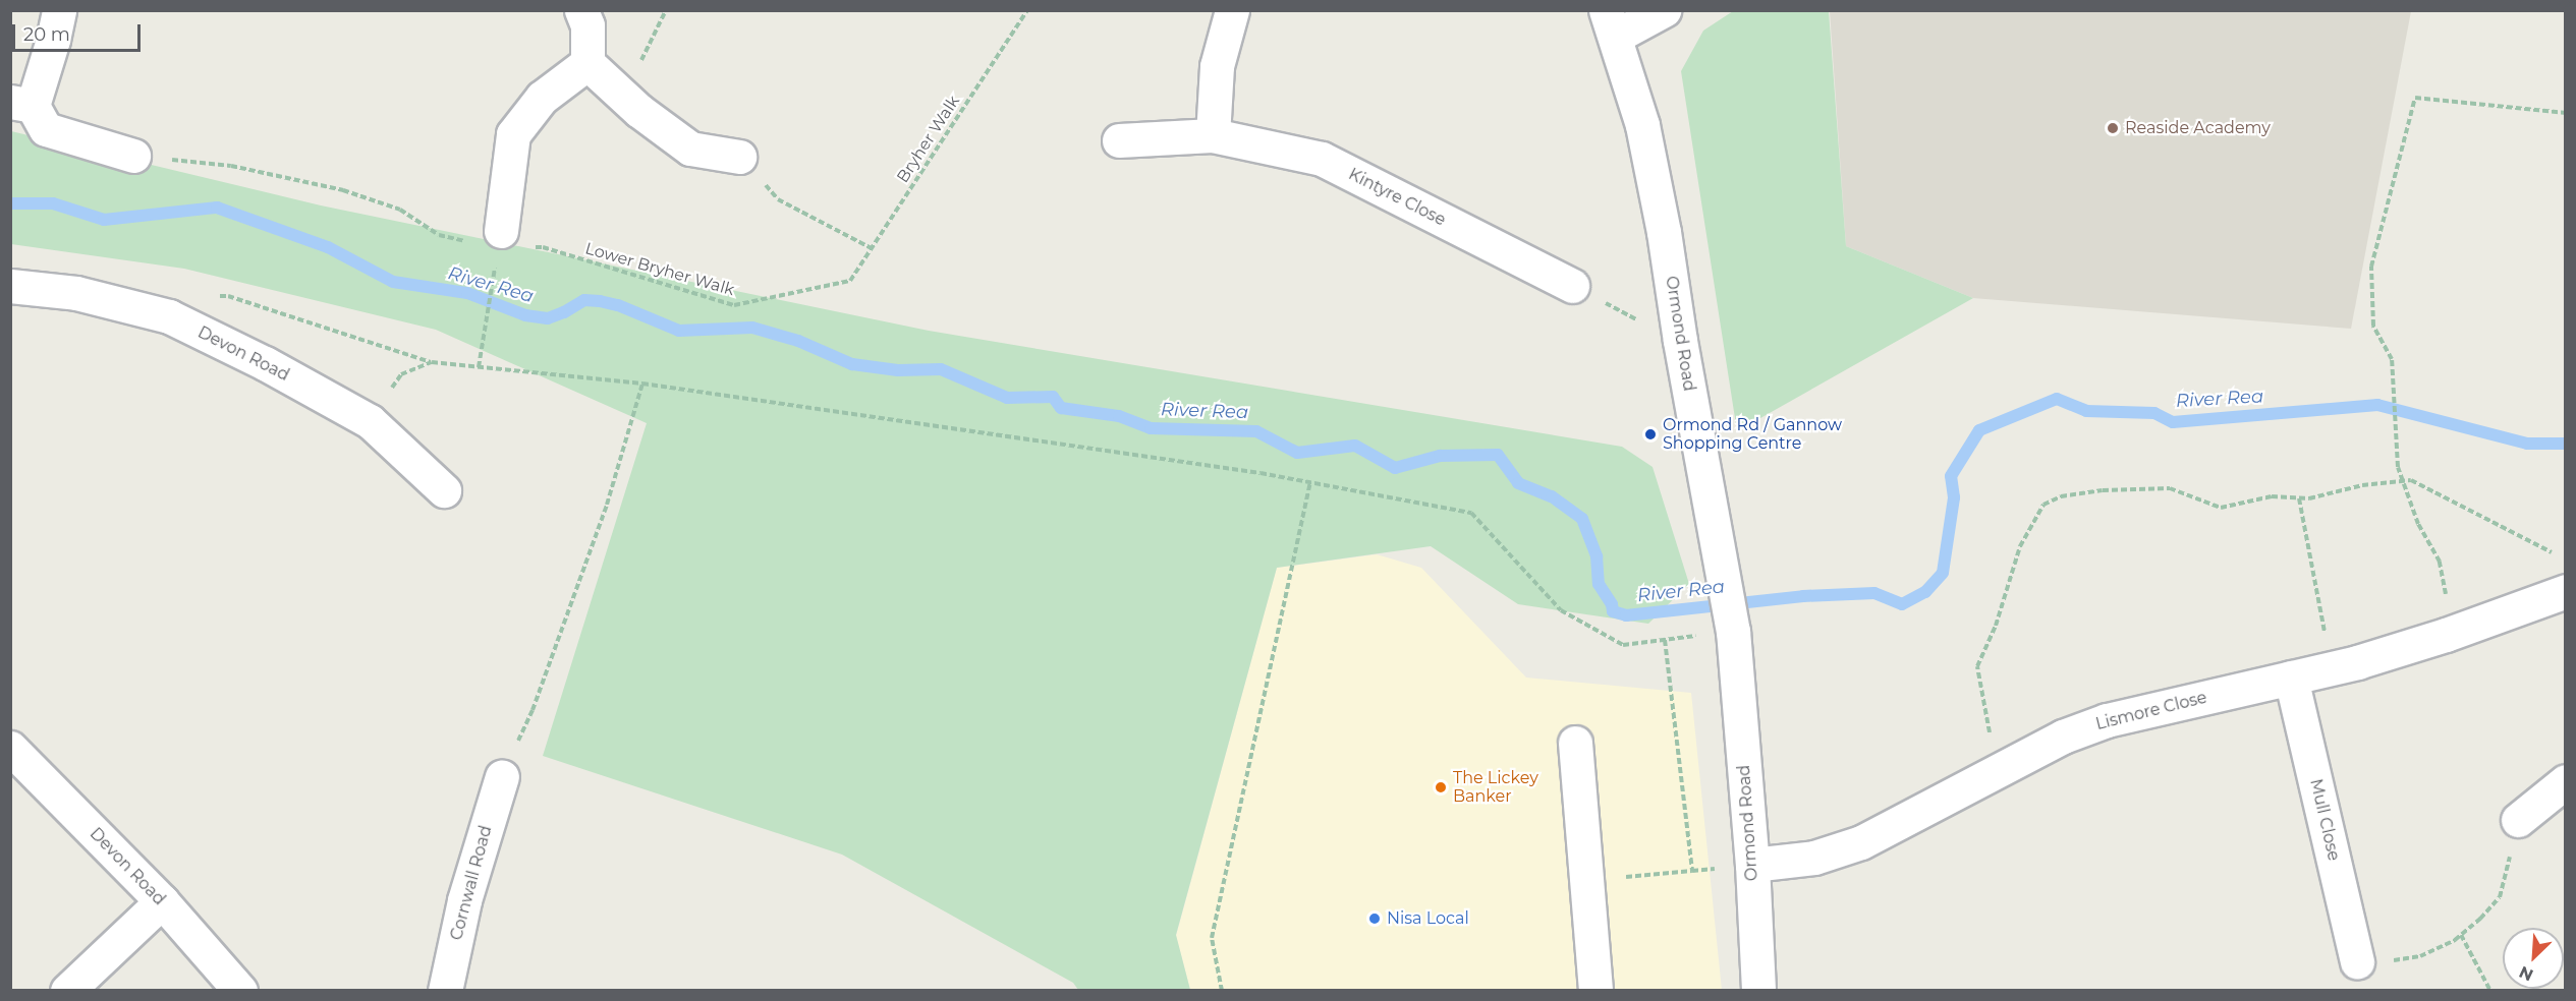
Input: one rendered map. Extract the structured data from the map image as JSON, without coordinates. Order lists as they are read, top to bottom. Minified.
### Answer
{"streets":{"street":["Kintyre Close","Ormond Road","Devon Road","Lismore Close","Mull Close","Cornwall Road"],"path":["Bryher Walk","Lower Bryher Walk"]},"crossings":[["Bryher Walk","Lower Bryher Walk"],["Ormond Road","Lismore Close"],["Lismore Close","Mull Close"]],"water":["River Rea"],"places":["Reaside Academy","Ormond Rd / Gannow Shopping Centre","The Lickey Banker","Nisa Local"],"scale_bar":"20 m","north":"bottom left"}
